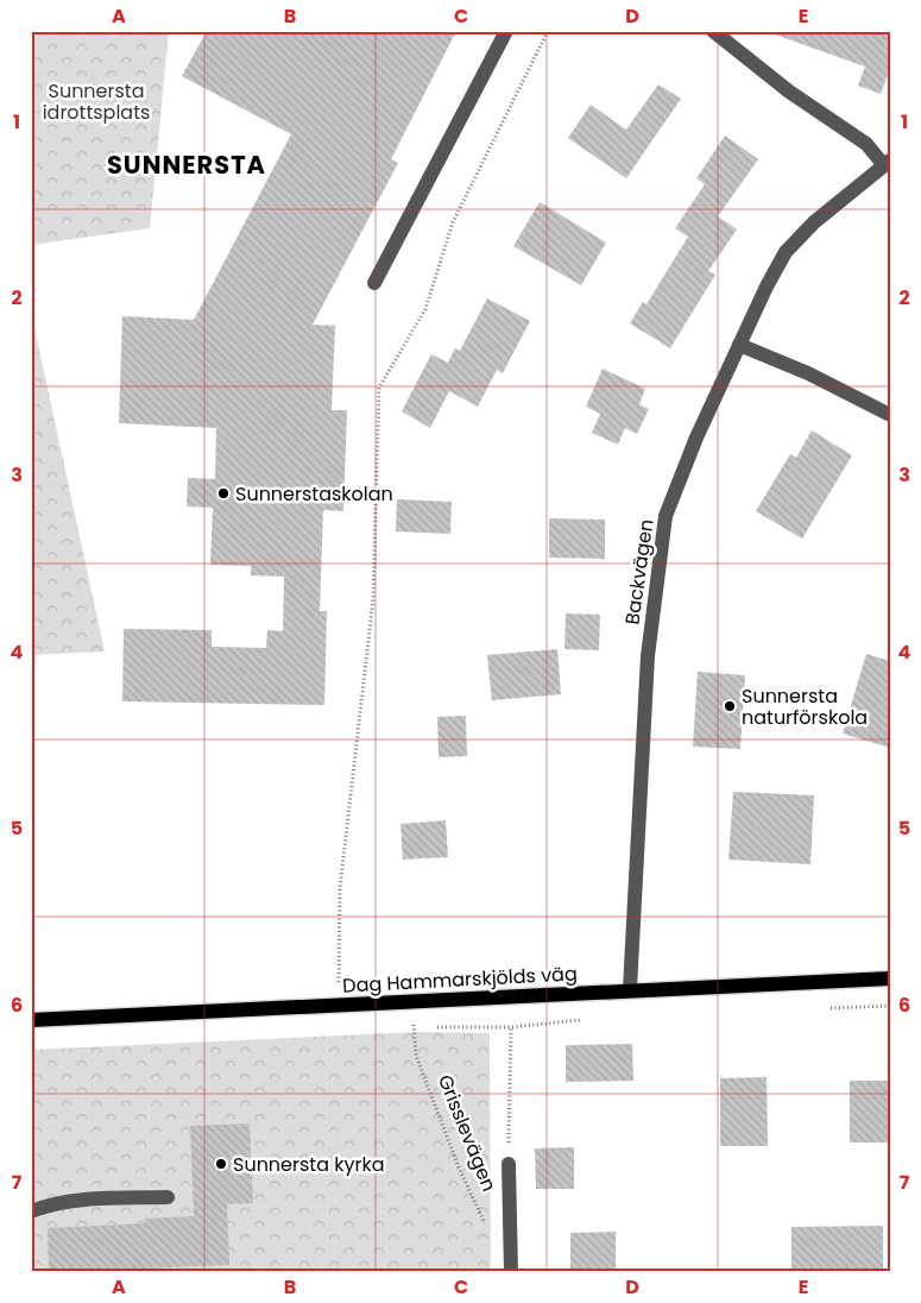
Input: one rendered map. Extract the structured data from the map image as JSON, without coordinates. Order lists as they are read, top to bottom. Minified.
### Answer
{"streets":{"main road":["Dag Hammarskjölds väg"],"street":["Backvägen","Grisslevägen"]},"crossings":[["Backvägen","Dag Hammarskjölds väg"],["Dag Hammarskjölds väg","Grisslevägen"]],"districts":["SUNNERSTA"],"parks":["Sunnersta idrottsplats"],"places":["Sunnerstaskolan","Sunnersta naturförskola","Sunnersta kyrka"],"grid":{"columns":["A","B","C","D","E"],"rows":["1","2","3","4","5","6","7"]}}
